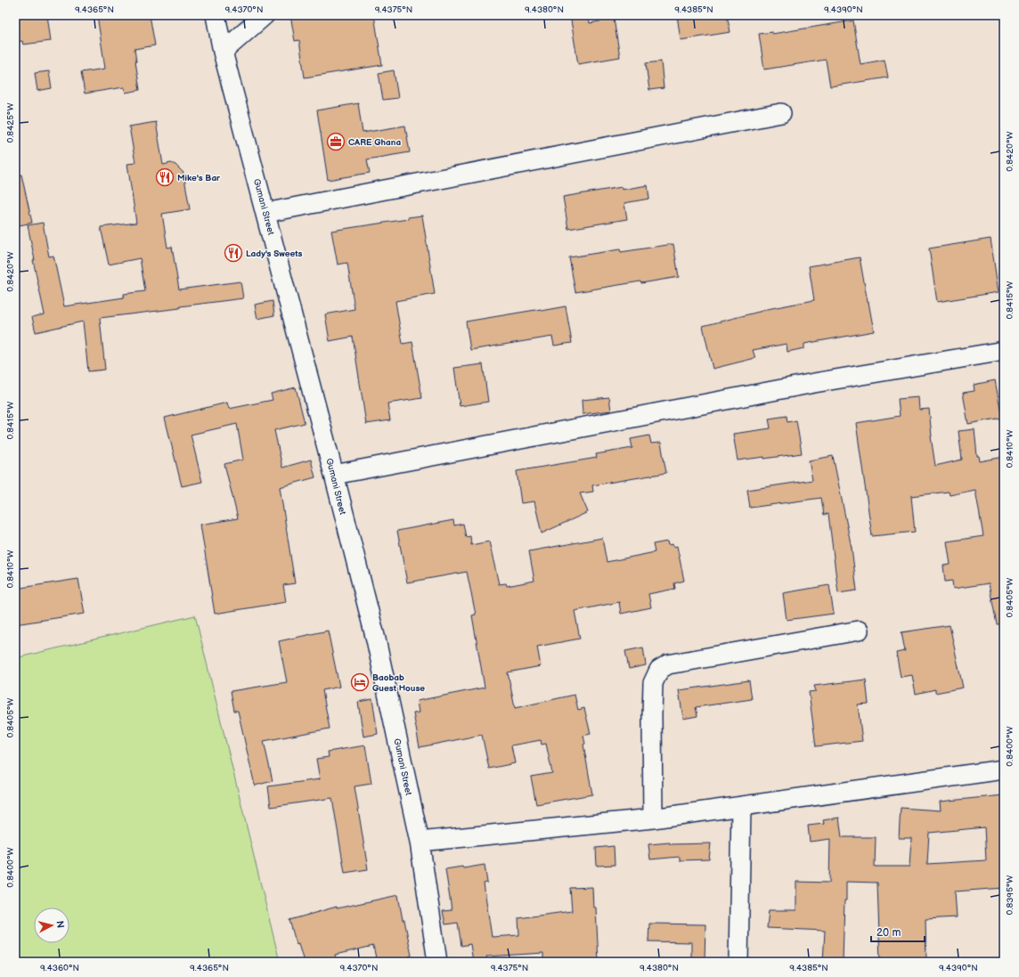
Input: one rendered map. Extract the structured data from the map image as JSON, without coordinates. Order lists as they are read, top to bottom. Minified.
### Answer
{"streets":{"street":["Gumani Street"]},"places":{"office":["CARE Ghana"],"restaurant":["Mike's Bar","Lady's Sweets"],"hotel":["Baobab Guest House"]},"scale_bar":"20 m","north":"right","coordinates":["9.4365°N","9.4370°N","9.4375°N","9.4380°N","9.4385°N","9.4390°N","0.8425°W","0.8420°W","0.8415°W","0.8410°W","0.8405°W","0.8400°W","0.8395°W","9.4360°N"]}
